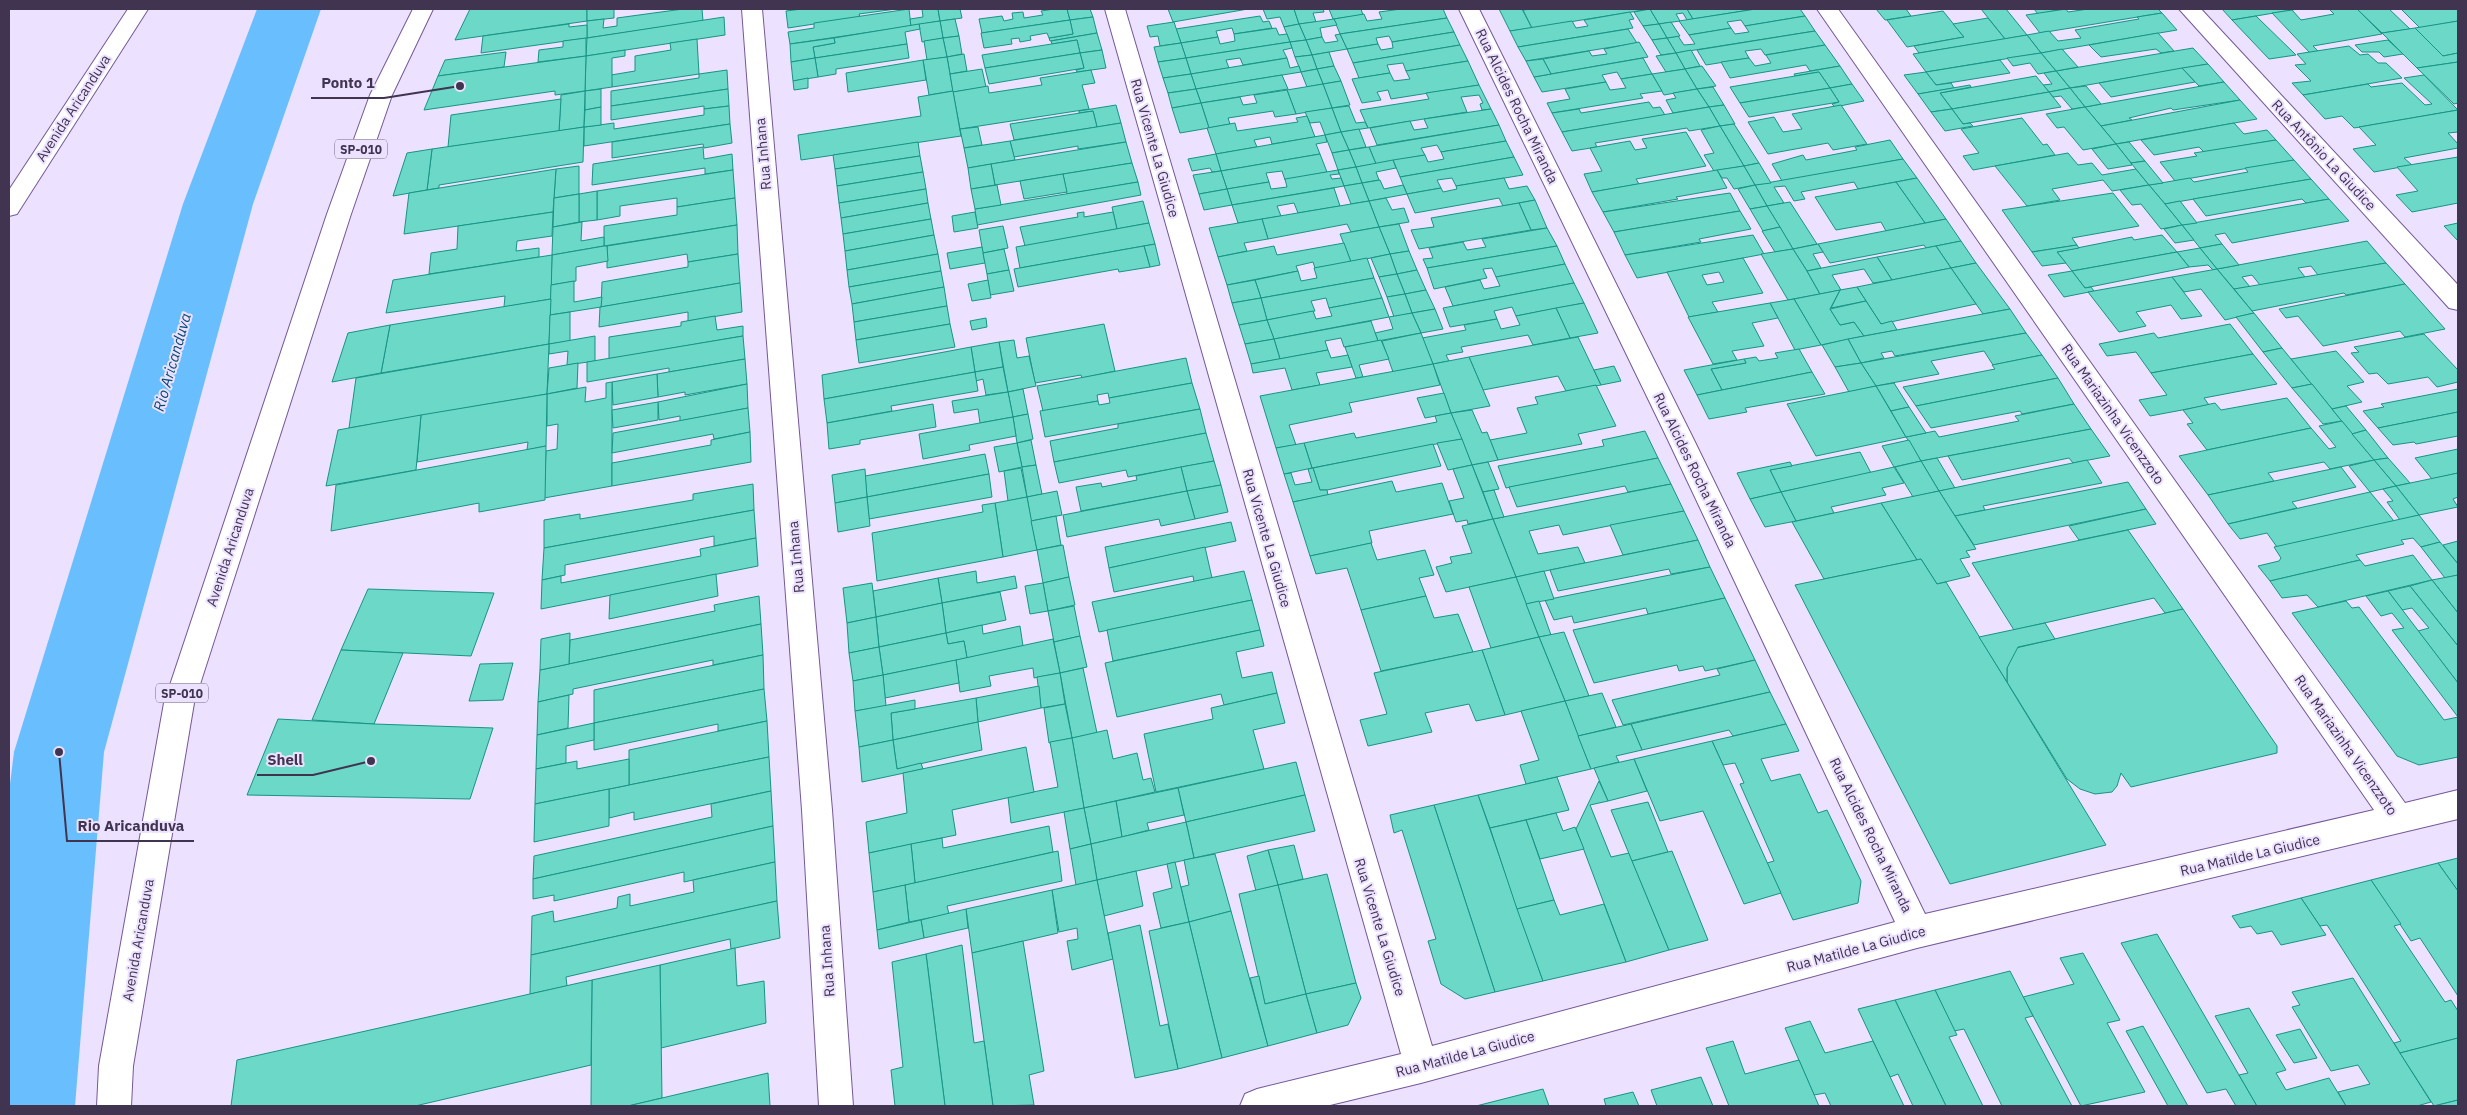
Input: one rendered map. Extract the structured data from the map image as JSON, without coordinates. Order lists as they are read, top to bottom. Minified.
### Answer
{"streets":{"main road":["Rua Alcides Rocha Miranda","Avenida Aricanduva","Rua Vicente La Giudice","SP-010","Rua Inhana","Rua Antônio La Giudice","Rua Mariazinha Vicenzzoto","Rua Matilde La Giudice"]},"crossings":[["Rua Alcides Rocha Miranda","Rua Matilde La Giudice"],["Rua Vicente La Giudice","Rua Matilde La Giudice"],["Rua Mariazinha Vicenzzoto","Rua Matilde La Giudice"]],"water":["Rio Aricanduva"],"places":["Ponto 1","Rio Aricanduva","Shell"]}
